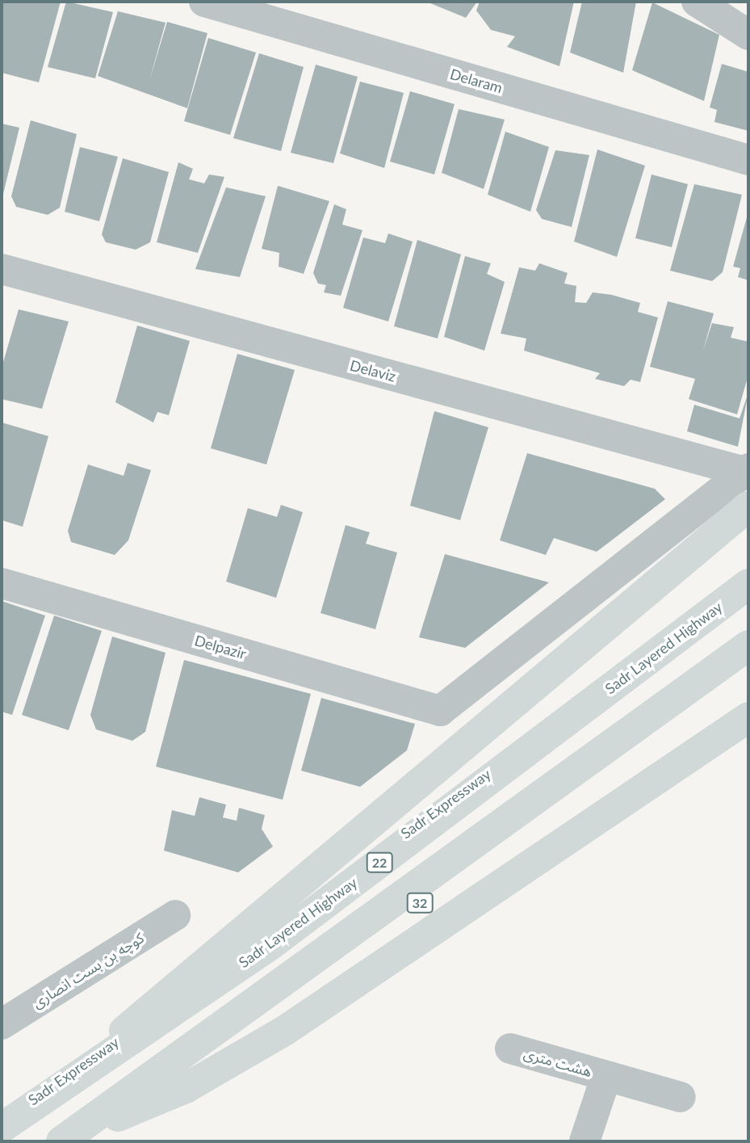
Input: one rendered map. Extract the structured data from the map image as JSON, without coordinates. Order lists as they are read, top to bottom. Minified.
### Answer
{"streets":{"main road":["Sadr Layered Highway","Sadr Expressway","22","32"],"street":["Delaram","Delaviz","Delpazir","کوچه بن بست انصارى","هشت متری"]},"crossings":[["Delaviz","Delpazir"],["Sadr Layered Highway","Sadr Expressway"]]}
